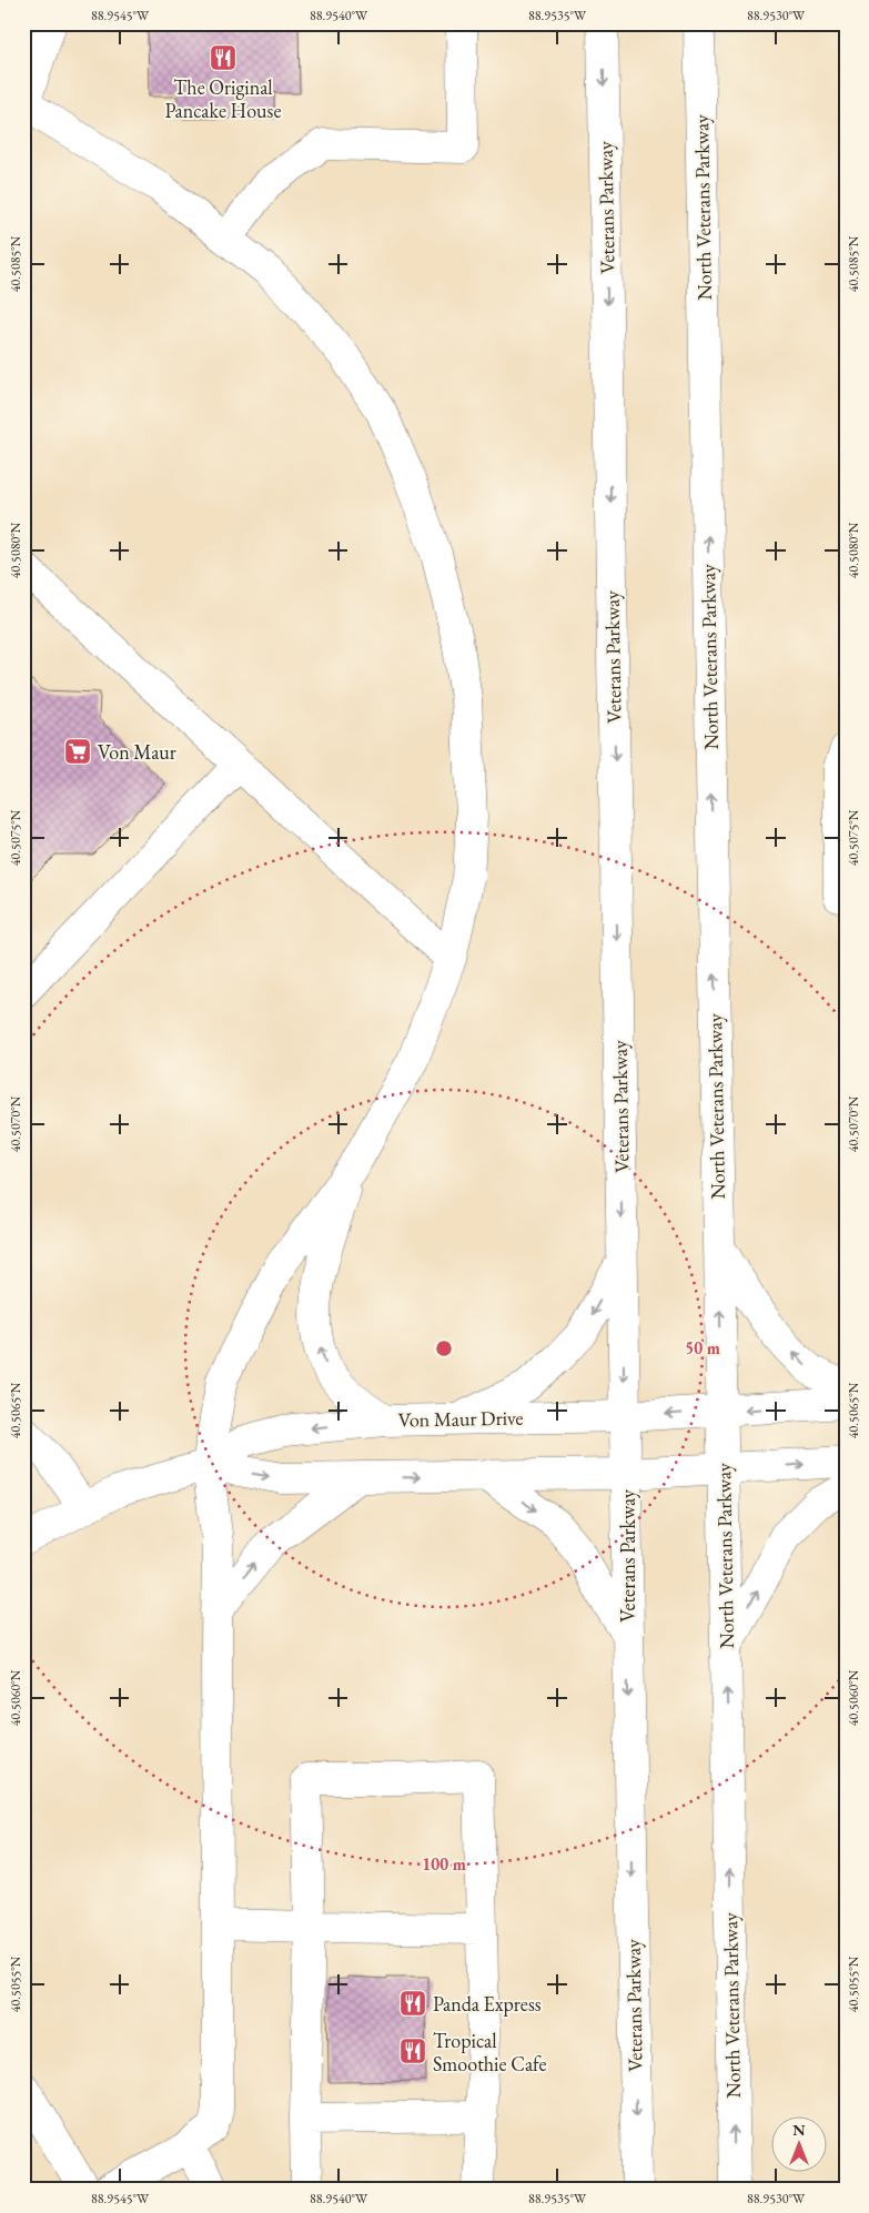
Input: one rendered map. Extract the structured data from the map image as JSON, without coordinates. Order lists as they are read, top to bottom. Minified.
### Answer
{"streets":{"main road":["Veterans Parkway","North Veterans Parkway","Von Maur Drive"]},"crossings":[["Veterans Parkway","Von Maur Drive"],["North Veterans Parkway","Von Maur Drive"]],"places":{"restaurant":["The Original Pancake House","Panda Express","Tropical Smoothie Cafe"],"supermarket":["Von Maur"]},"north":"top","coordinates":["88.9545°W","88.9540°W","88.9535°W","88.9530°W","40.5085°N","40.5080°N","40.5075°N","40.5070°N","40.5065°N","40.5060°N","40.5055°N"],"rings":["50 m","100 m"]}
